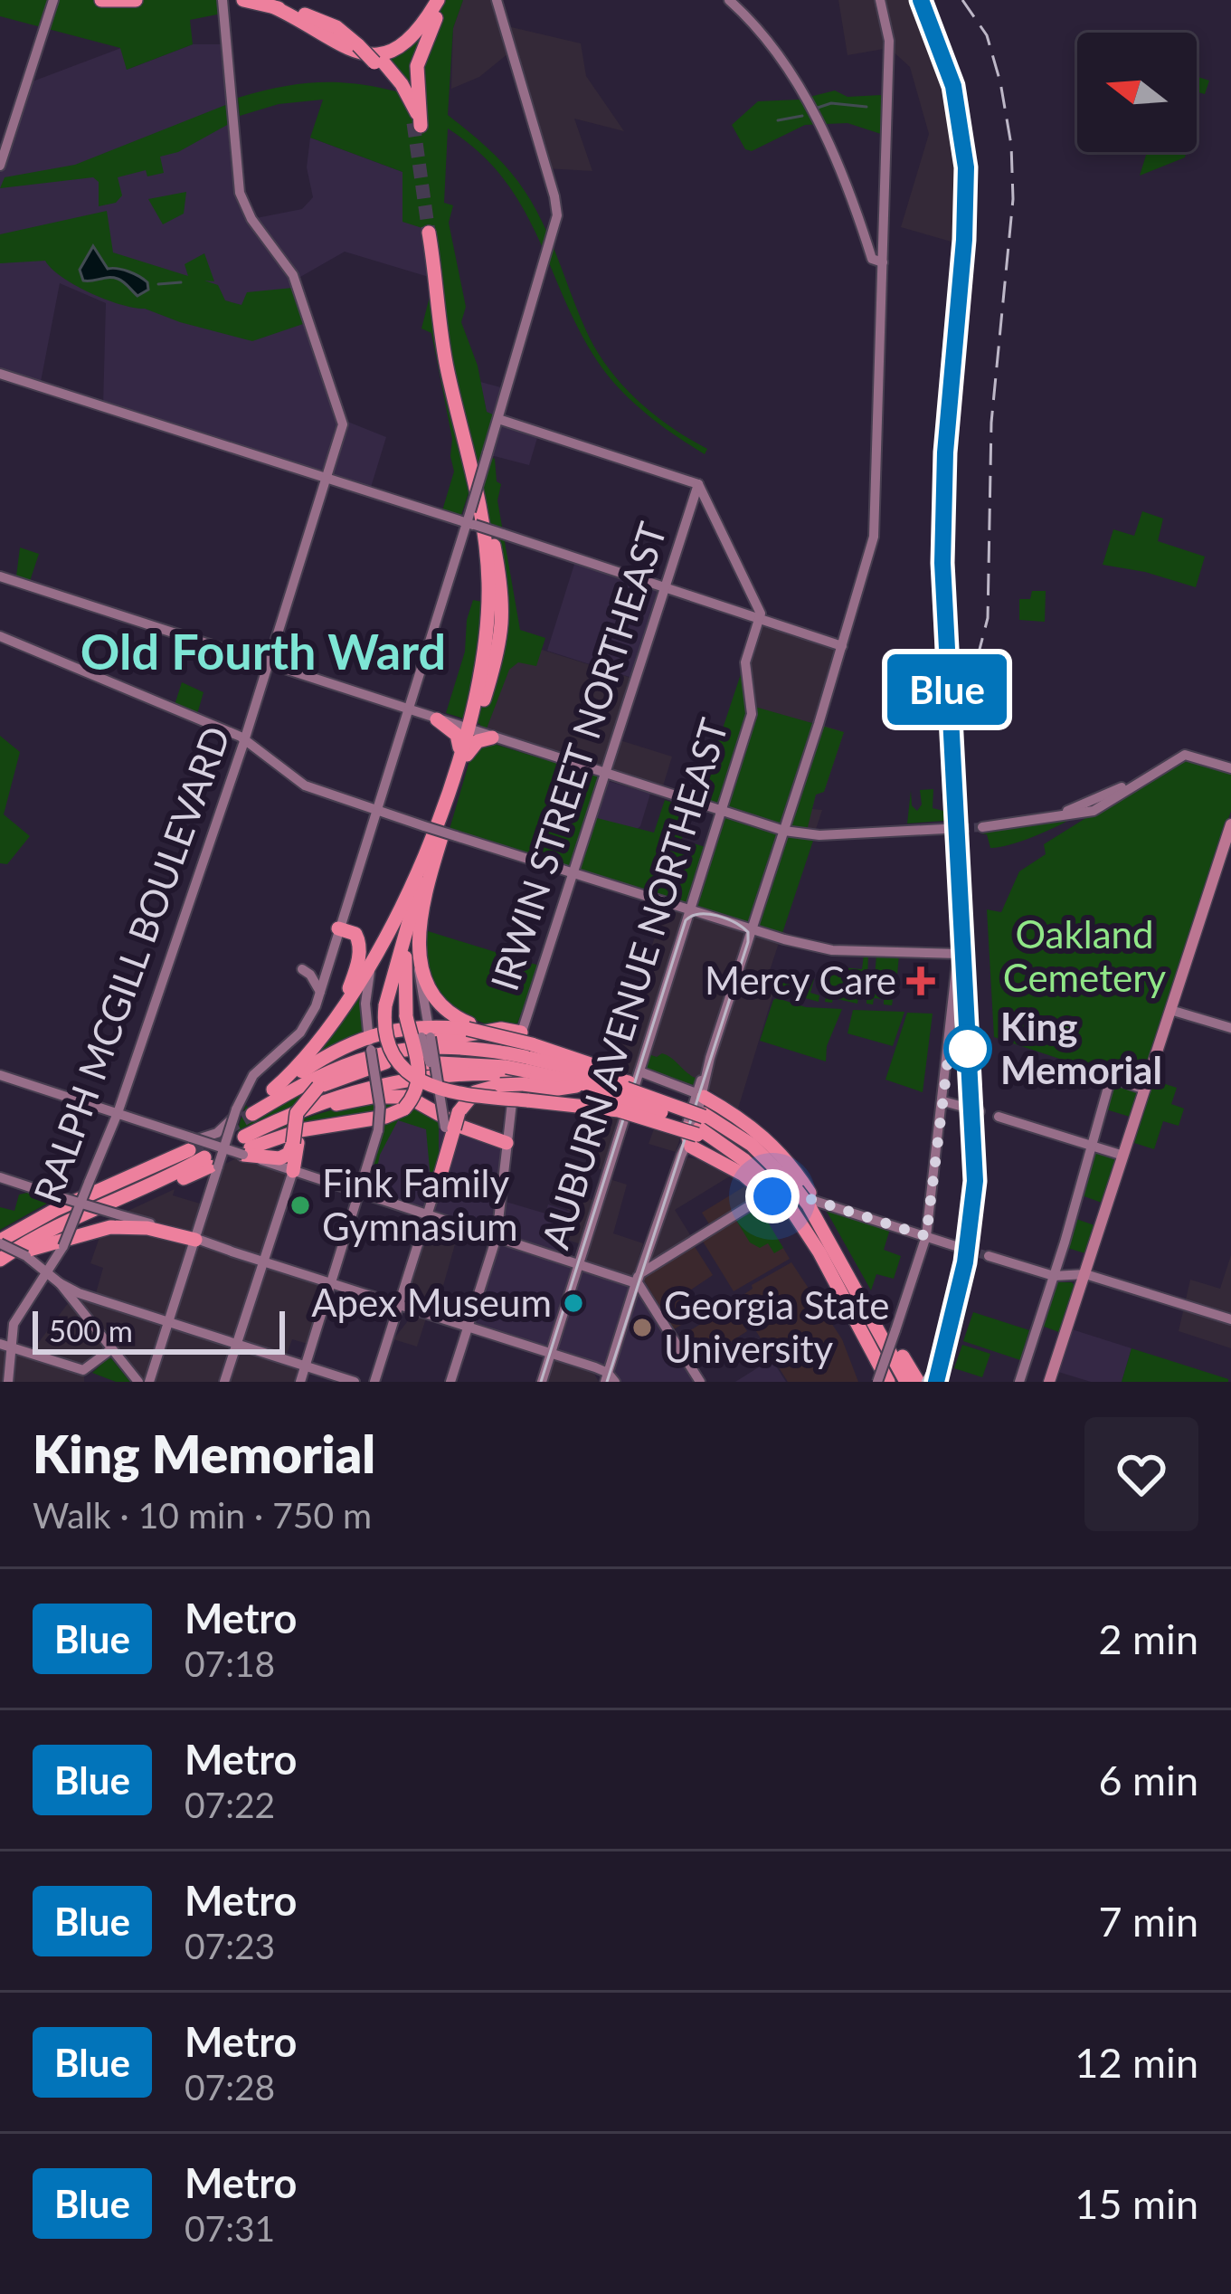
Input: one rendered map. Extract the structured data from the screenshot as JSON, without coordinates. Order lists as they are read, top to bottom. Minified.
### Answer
{"streets":{"main road":["IRWIN STREET NORTHEAST","RALPH MCGILL BOULEVARD","AUBURN AVENUE NORTHEAST"]},"districts":["Old Fourth Ward"],"parks":["Oakland Cemetery"],"places":{"health":["Mercy Care"],"other":["King Memorial","Fink Family Gymnasium","Apex Museum","Georgia State University"]},"lines":["metro line Blue"],"scale_bar":"500 m","north":"left","page":{"on_map":"Blue","scale":"500 m","heading":["King Memorial","Walk · 10 min · 750 m"],"list":[{"mark":"Blue","name":"Metro","note":"07:18","value":"2 min"},{"mark":"Blue","name":"Metro","note":"07:22","value":"6 min"},{"mark":"Blue","name":"Metro","note":"07:23","value":"7 min"},{"mark":"Blue","name":"Metro","note":"07:28","value":"12 min"},{"mark":"Blue","name":"Metro","note":"07:31","value":"15 min"}]}}
